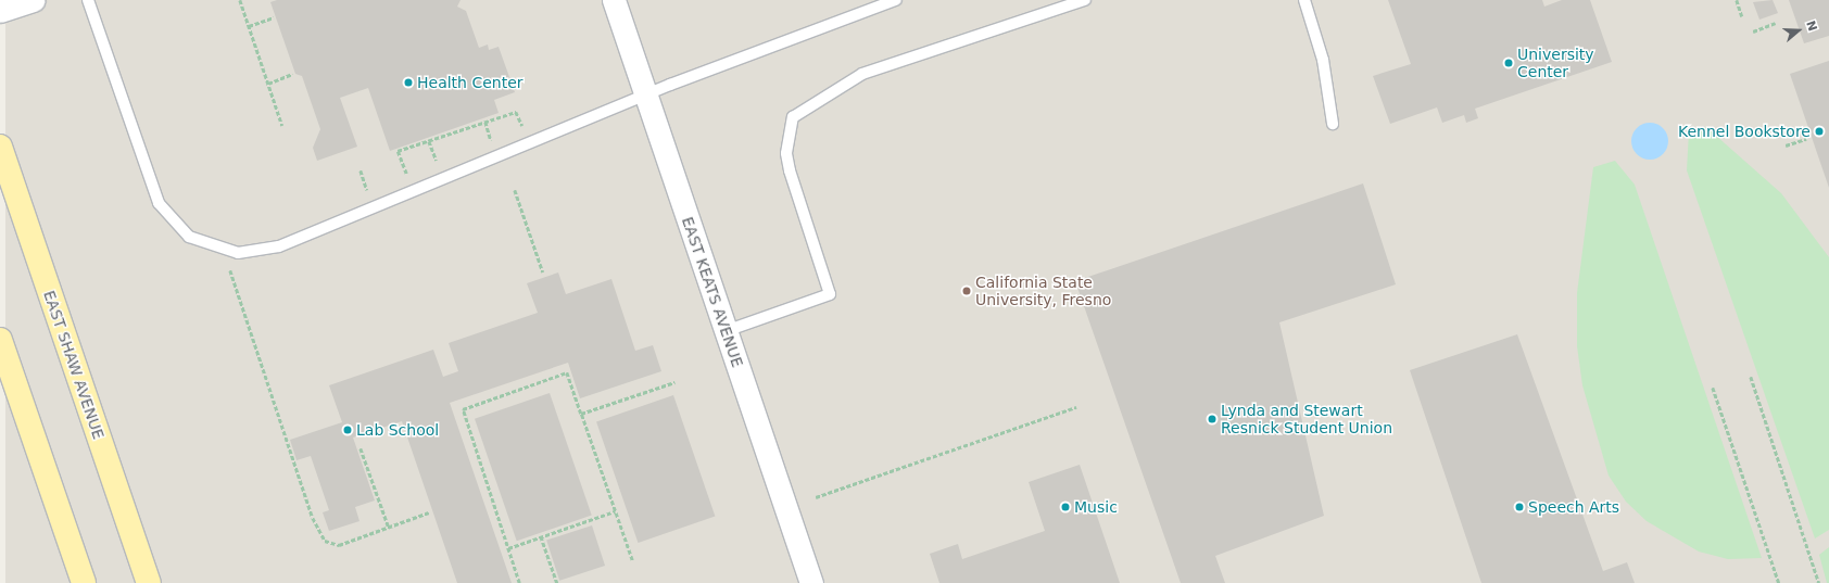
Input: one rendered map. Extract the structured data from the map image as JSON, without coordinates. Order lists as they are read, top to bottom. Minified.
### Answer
{"streets":{"main road":["EAST SHAW AVENUE"],"street":["EAST KEATS AVENUE"]},"places":["University Center","Health Center","Kennel Bookstore","California State University, Fresno","Lynda and Stewart Resnick Student Union","Lab School","Music","Speech Arts"],"north":"right"}
